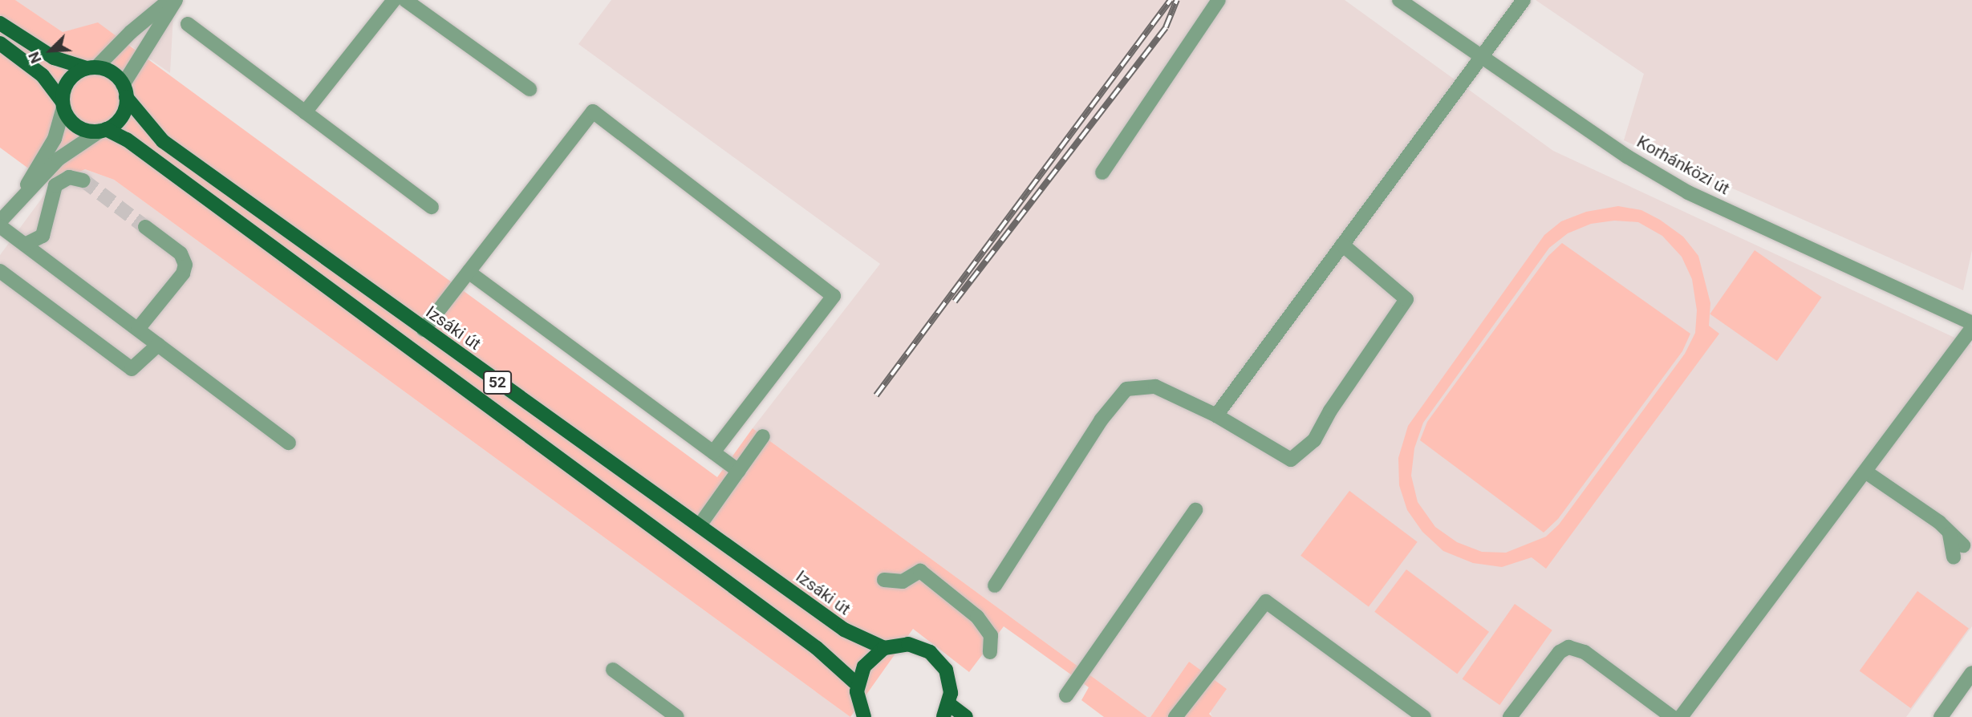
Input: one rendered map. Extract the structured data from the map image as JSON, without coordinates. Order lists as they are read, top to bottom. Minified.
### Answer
{"streets":{"main road":["Izsáki út","52"],"street":["Korhánközi út"]},"crossings":[["Izsáki út","52"]],"north":"bottom left"}
